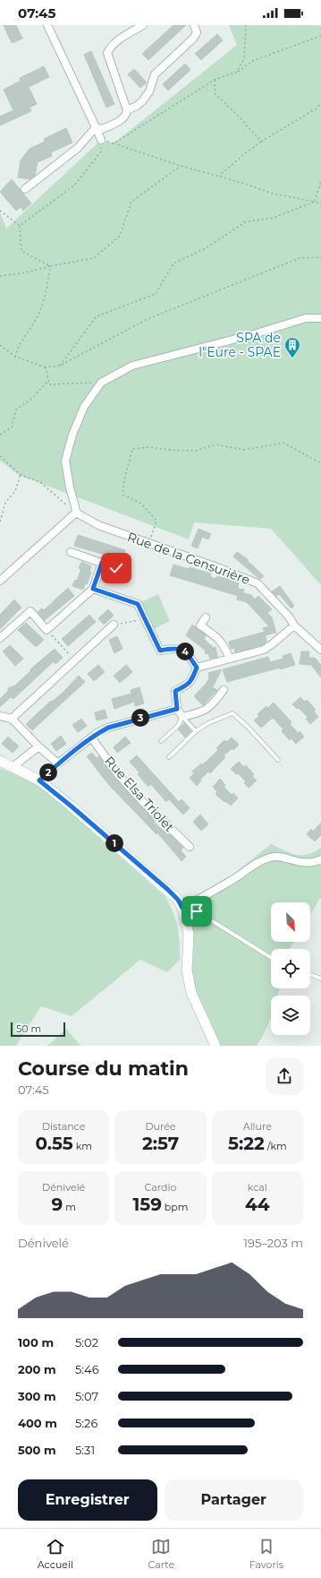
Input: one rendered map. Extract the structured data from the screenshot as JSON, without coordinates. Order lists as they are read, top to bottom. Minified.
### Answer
{"streets":{"street":["Rue de la Censurière","Rue Elsa Triolet"]},"places":{"building":["SPA de l\"Eure - SPAE"]},"scale_bar":"50 m","north":"bottom right","page":{"status":"07:45","pins":["4","3","2","1"],"scale":"50 m","heading":["Course du matin","07:45"],"stats":[["Distance","0.55 km"],["Durée","2:57"],["Allure","5:22 /km"],["Dénivelé","9 m"],["Cardio","159 bpm"],["kcal","44"]],"chart":["Dénivelé","195–203 m"],"list":[{"name":"100 m","note":"5:02"},{"name":"200 m","note":"5:46"},{"name":"300 m","note":"5:07"},{"name":"400 m","note":"5:26"},{"name":"500 m","note":"5:31"}],"buttons":["Enregistrer","Partager"],"tabs":["Accueil","Carte","Favoris"]}}
